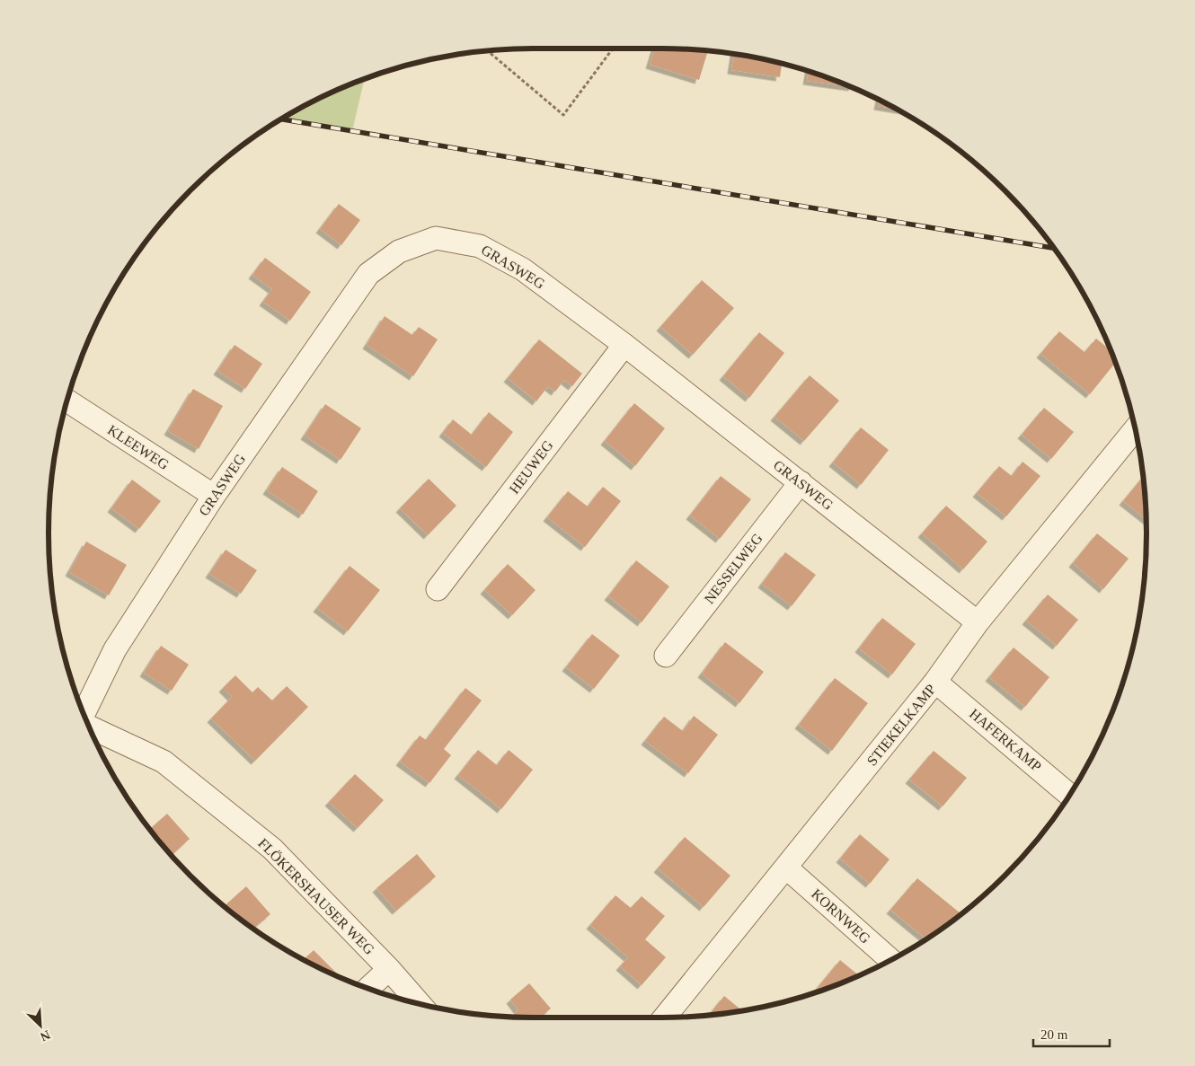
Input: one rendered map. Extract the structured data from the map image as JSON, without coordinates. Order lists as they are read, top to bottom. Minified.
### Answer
{"streets":{"street":["GRASWEG","KLEEWEG","HEUWEG","NESSELWEG","STIEKELKAMP","HAFERKAMP","FLÖKERSHAUSER WEG","KORNWEG"]},"crossings":[["GRASWEG","KLEEWEG"],["GRASWEG","HEUWEG"],["GRASWEG","NESSELWEG"],["GRASWEG","STIEKELKAMP"],["STIEKELKAMP","HAFERKAMP"],["STIEKELKAMP","KORNWEG"]],"scale_bar":"20 m","north":"bottom right"}
